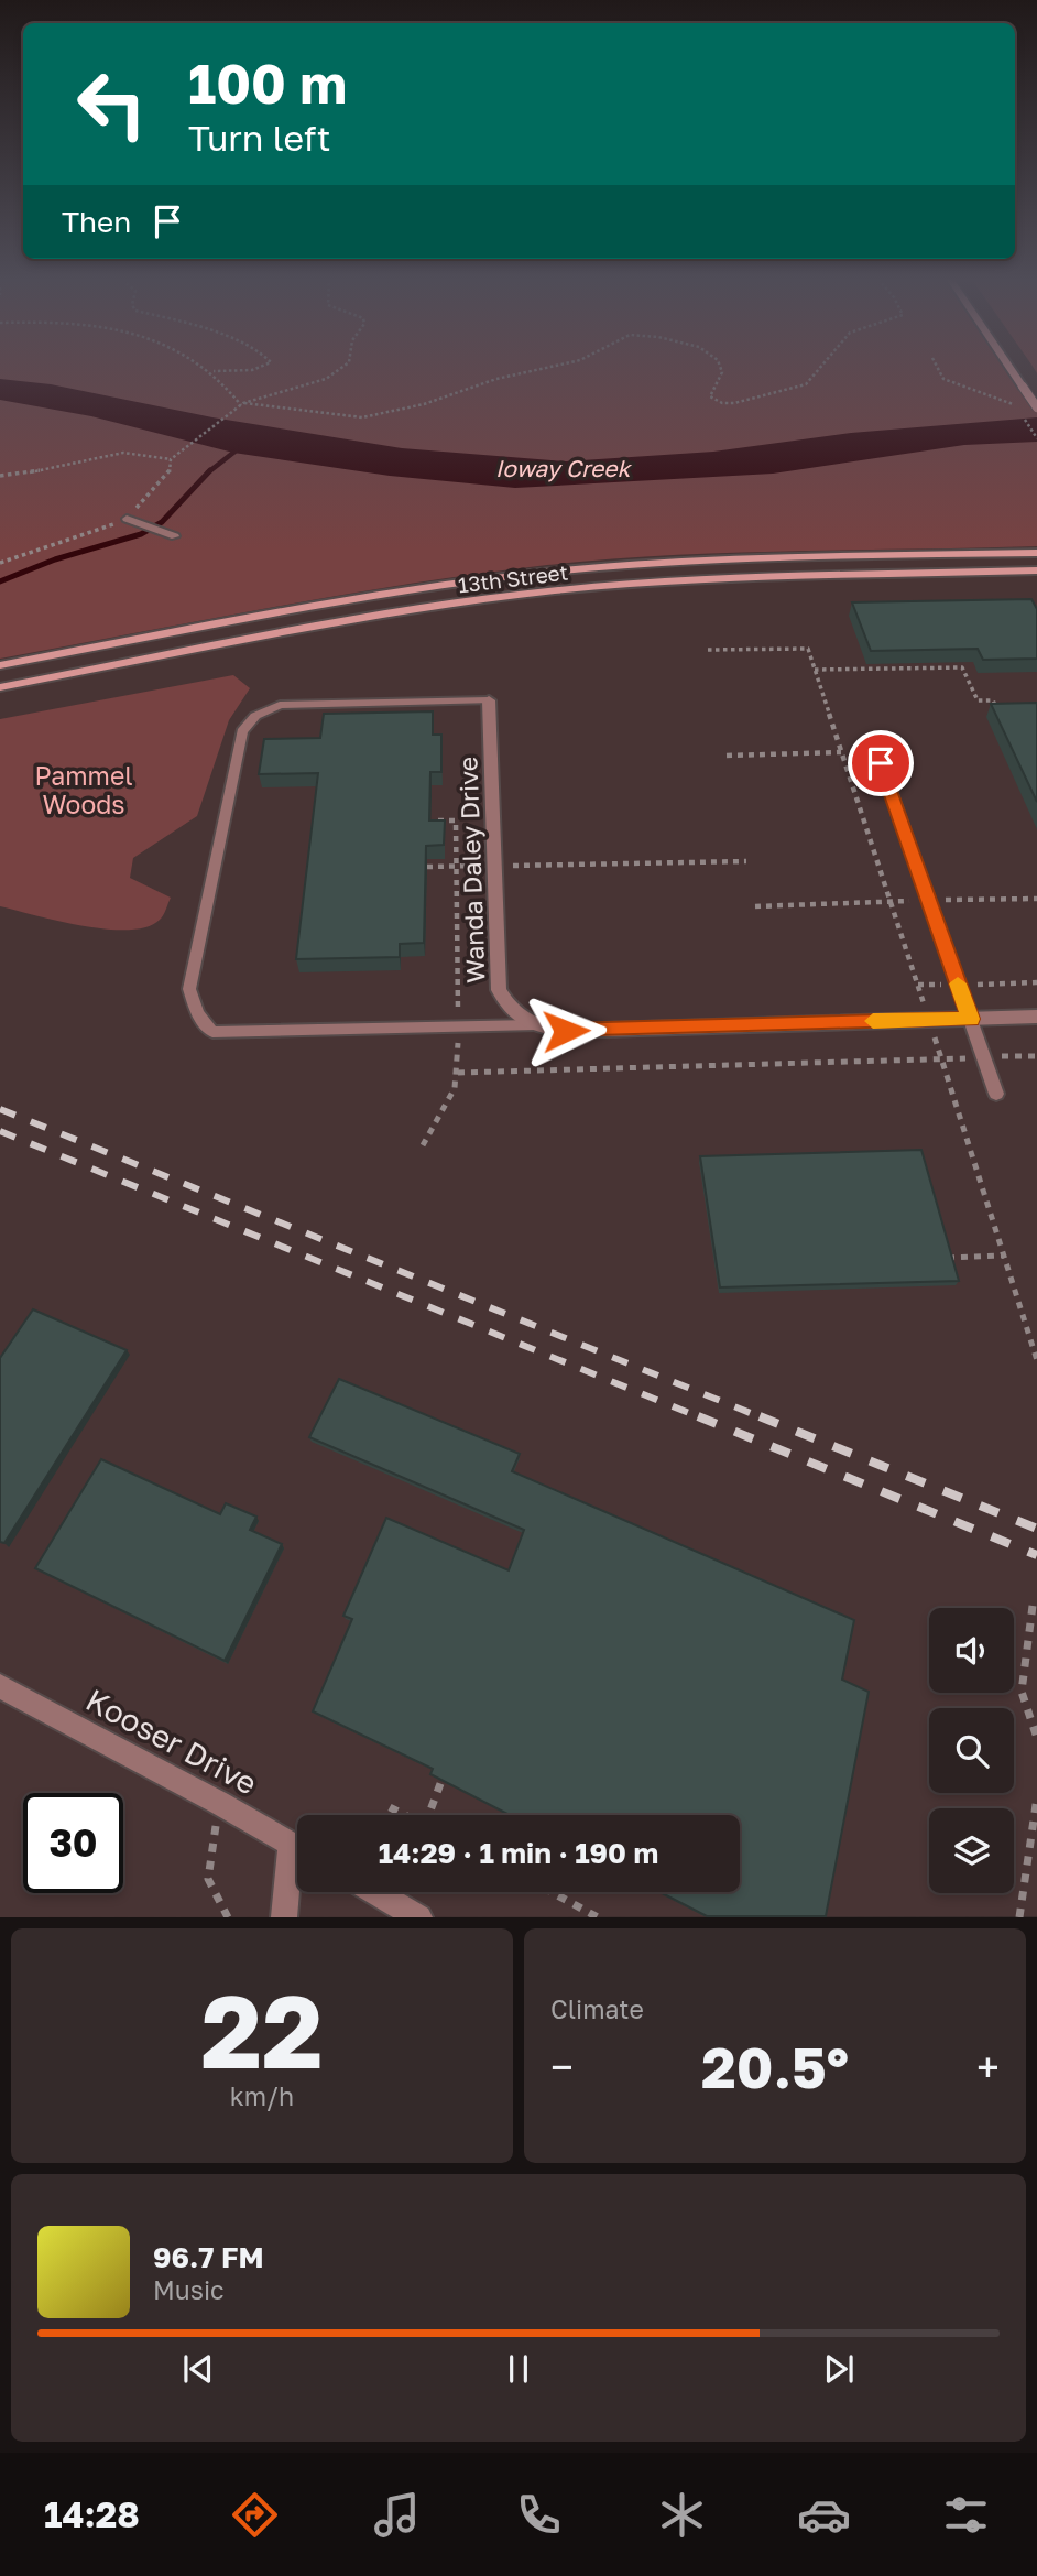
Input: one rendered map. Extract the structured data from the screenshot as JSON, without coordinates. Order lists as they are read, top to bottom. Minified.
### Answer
{"streets":{"main road":["13th Street"],"street":["Wanda Daley Drive","Kooser Drive"]},"water":["Ioway Creek"],"parks":["Pammel Woods"],"page":{"turn":["100 m","Turn left"],"then":"Then","limit":"30","trip":"14:29 · 1 min · 190 m","tile":[["22","km/h"],"Climate"],"heat":["−","20.5°","+"],"song":["96.7 FM","Music"],"tabs":"14:28"}}
